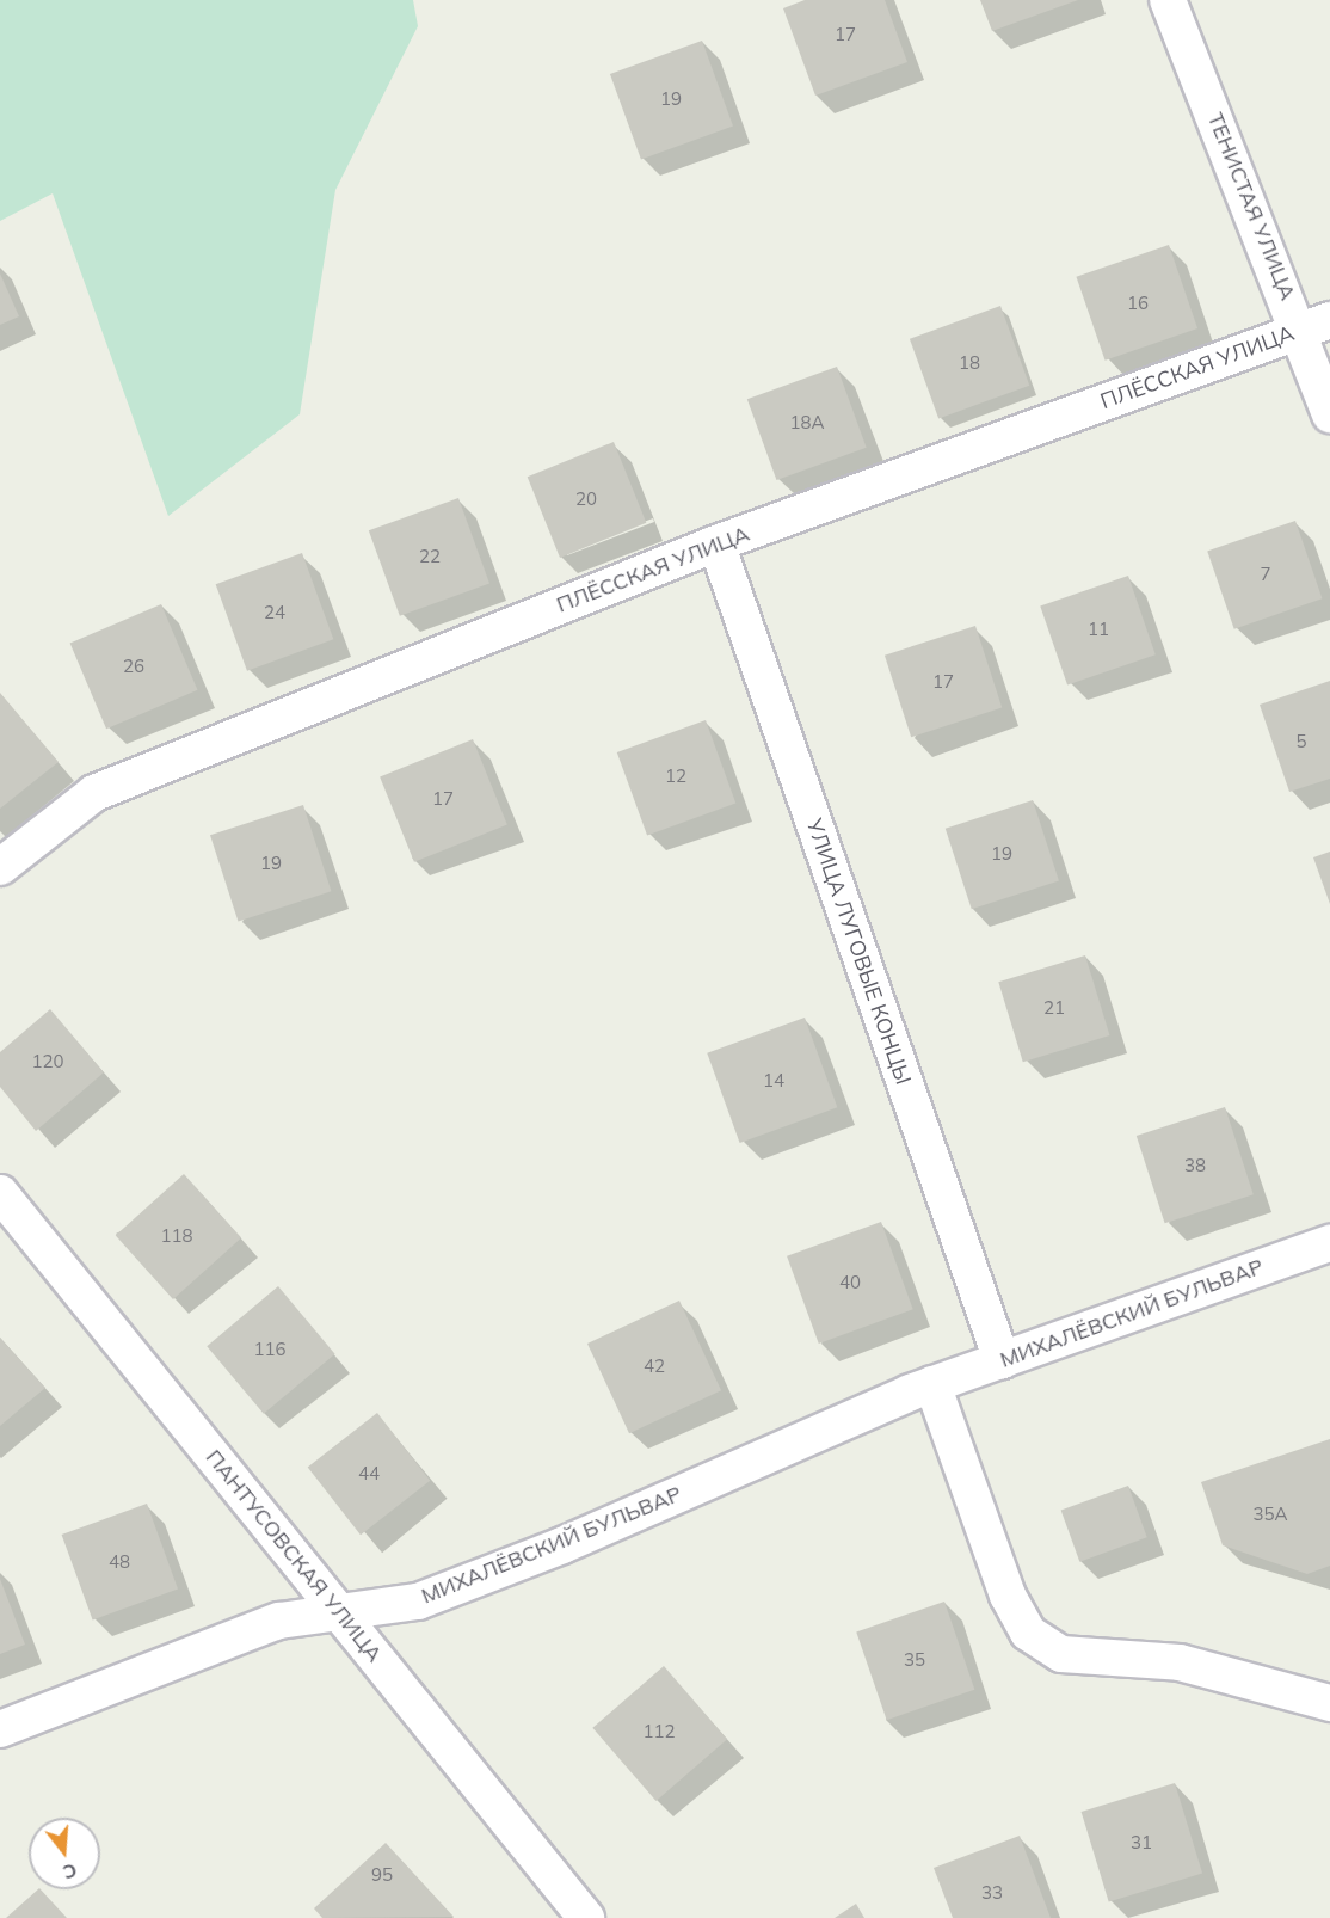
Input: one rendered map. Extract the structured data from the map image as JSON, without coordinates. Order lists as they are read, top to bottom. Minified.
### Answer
{"streets":{"street":["ТЕНИСТАЯ УЛИЦА","ПЛЁССКАЯ УЛИЦА","УЛИЦА ЛУГОВЫЕ КОНЦЫ","МИХАЛЁВСКИЙ БУЛЬВАР","ПАНТУСОВСКАЯ УЛИЦА"]},"crossings":[["ТЕНИСТАЯ УЛИЦА","ПЛЁССКАЯ УЛИЦА"],["ПЛЁССКАЯ УЛИЦА","УЛИЦА ЛУГОВЫЕ КОНЦЫ"],["УЛИЦА ЛУГОВЫЕ КОНЦЫ","МИХАЛЁВСКИЙ БУЛЬВАР"],["МИХАЛЁВСКИЙ БУЛЬВАР","ПАНТУСОВСКАЯ УЛИЦА"]],"house_numbers":["17","19","16","18","18А","20","22","7","24","11","26","17","5","12","17","19","19","21","120","14","38","118","40","116","42","44","35А","48","35","112","31","95","33"],"north":"bottom"}
